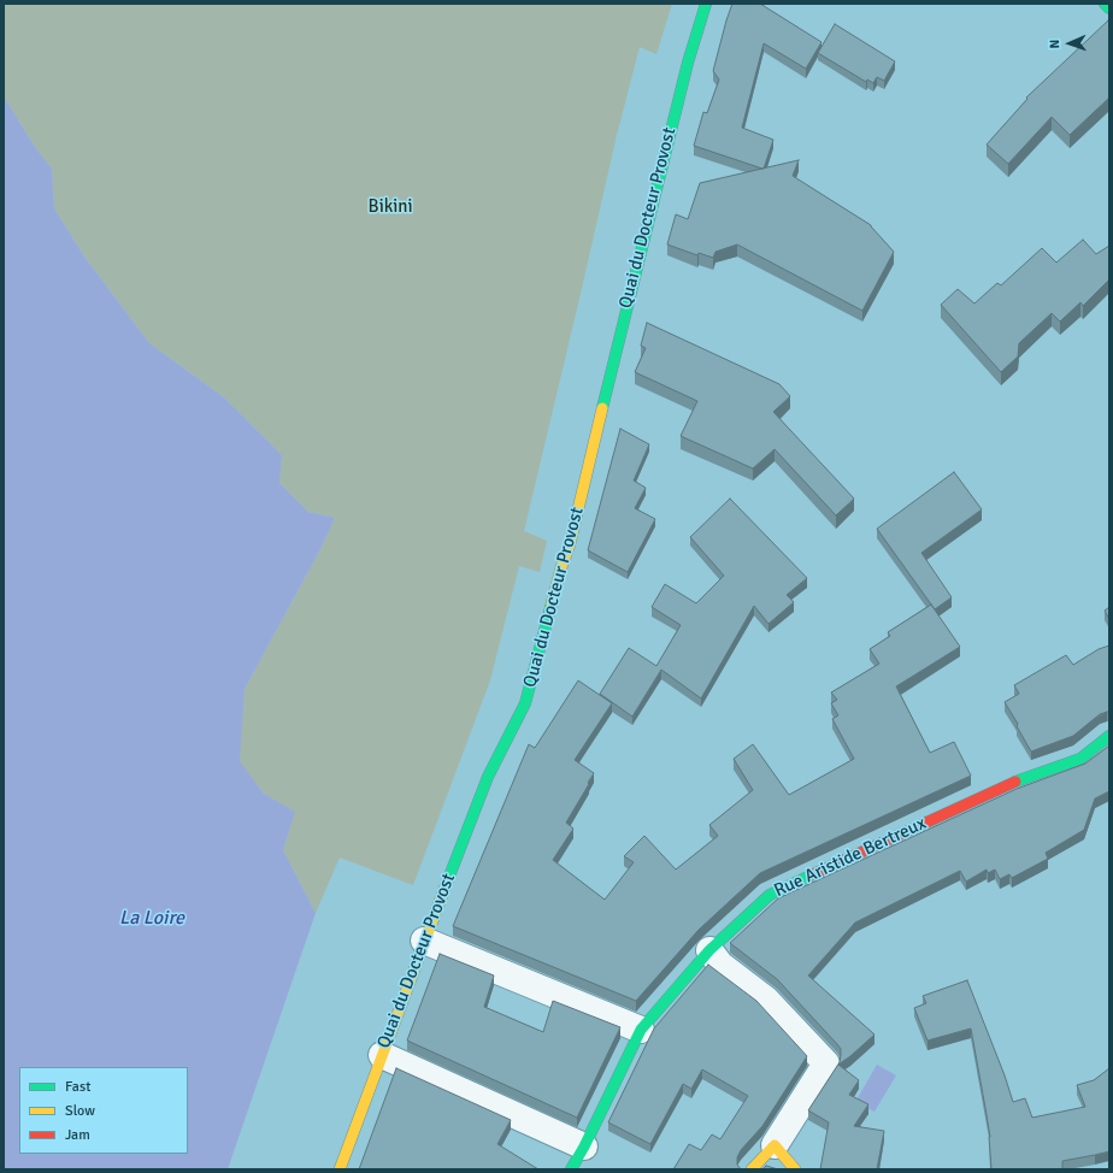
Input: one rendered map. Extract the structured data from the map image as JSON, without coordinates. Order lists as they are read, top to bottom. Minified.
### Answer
{"streets":{"street":["Quai du Docteur Provost","Rue Aristide Bertreux"]},"water":["La Loire"],"parks":["Bikini"],"legend":["Fast","Slow","Jam"],"north":"left"}
